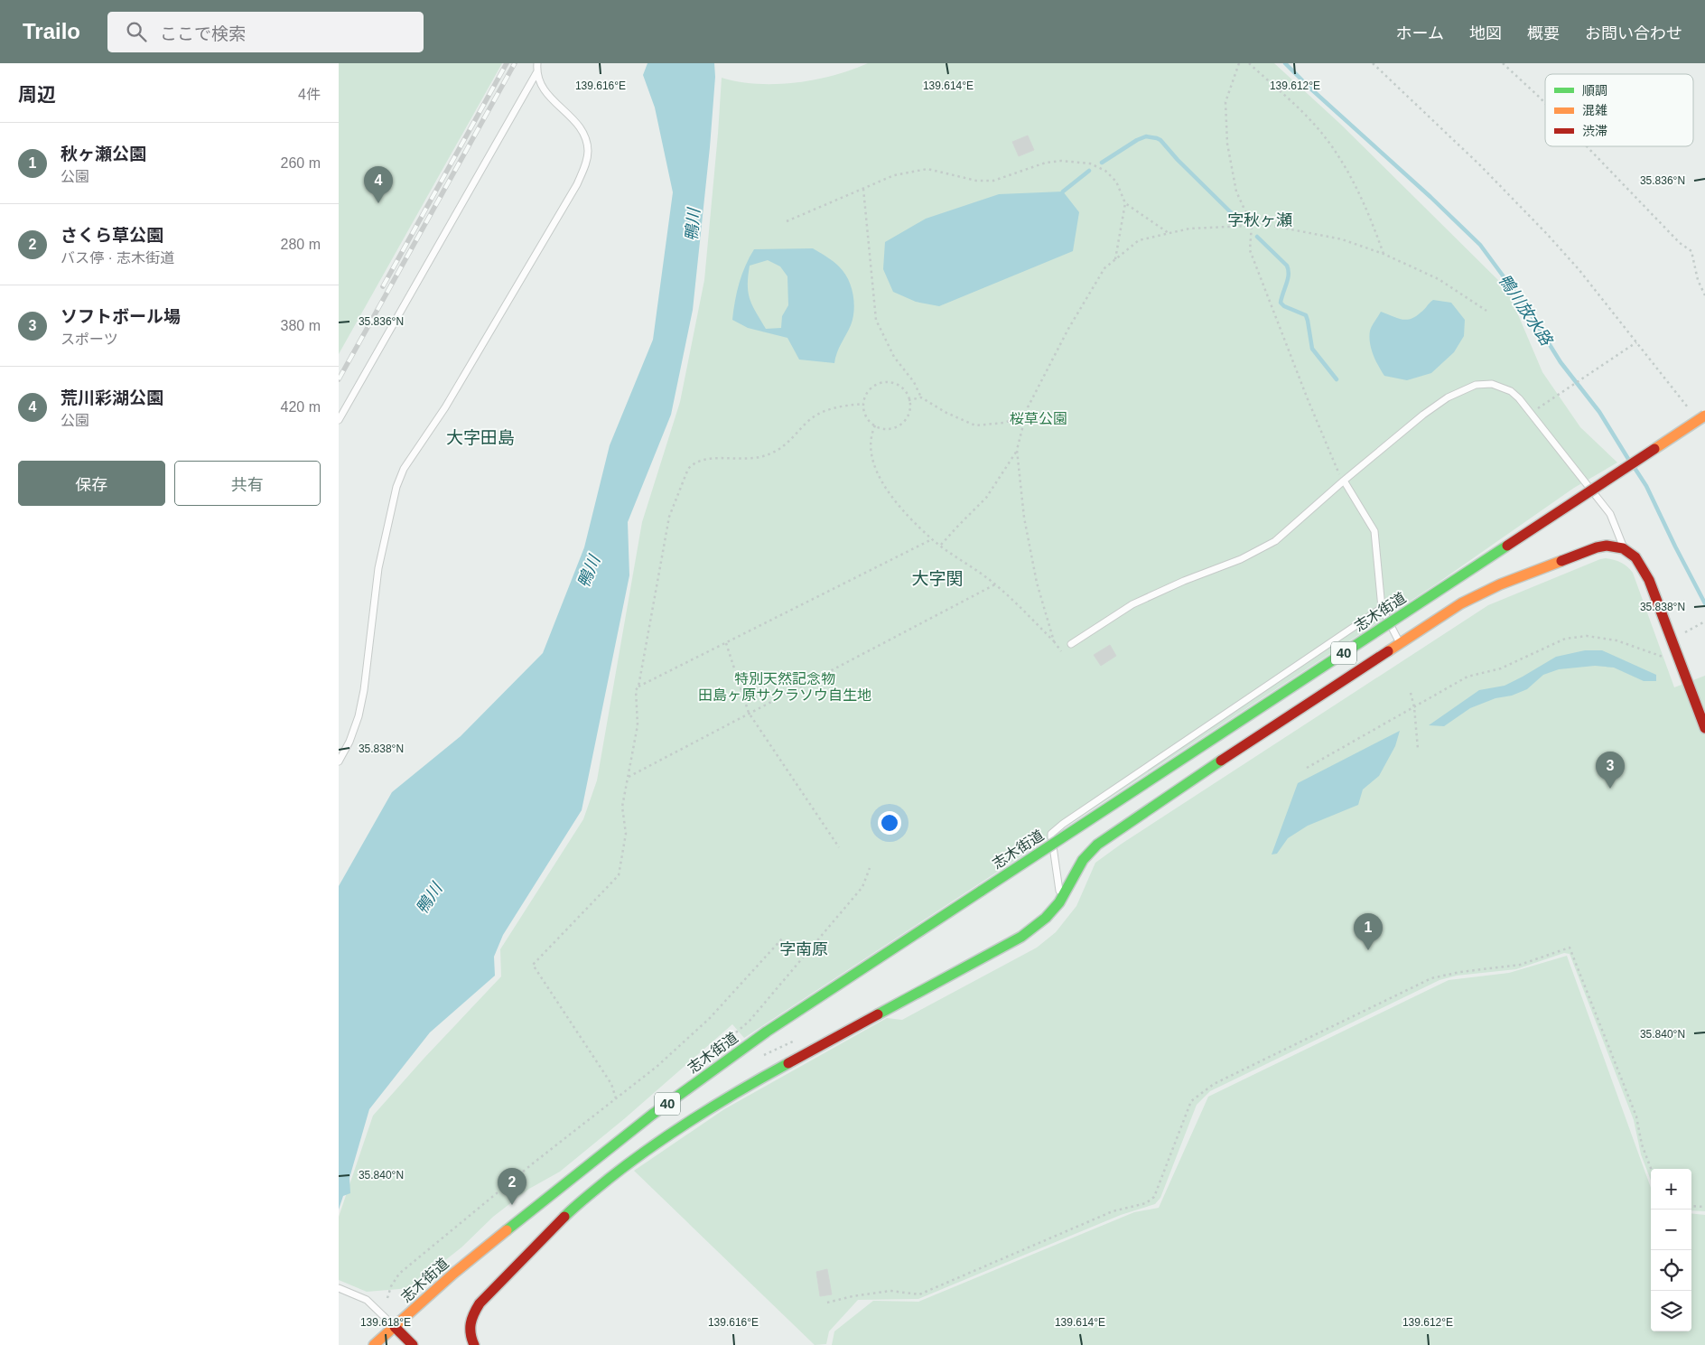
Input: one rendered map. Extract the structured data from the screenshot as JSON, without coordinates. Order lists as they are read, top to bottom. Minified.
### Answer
{"streets":{"street":["志木街道","40"]},"districts":["字秋ヶ瀬","大字田島","大字関","字南原"],"water":["鴨川","鴨川放水路"],"parks":["桜草公園","特別天然記念物 田島ヶ原サクラソウ自生地"],"legend":["順調","混雑","渋滞"],"page":{"header":"Trailo","search":"ここで検索","nav":["ホーム","地図","概要","お問い合わせ"],"heading":["周辺","4件"],"list":[{"mark":"1","name":"秋ヶ瀬公園","note":"公園","value":"260 m"},{"mark":"2","name":"さくら草公園","note":"バス停 · 志木街道","value":"280 m"},{"mark":"3","name":"ソフトボール場","note":"スポーツ","value":"380 m"},{"mark":"4","name":"荒川彩湖公園","note":"公園","value":"420 m"}],"pins":["4","3","1","2"],"buttons":["保存","共有"],"map_buttons":["+","−"]},"coordinates":["139.616°E","139.614°E","139.612°E","35.836°N","35.838°N","35.840°N","139.618°E"]}
